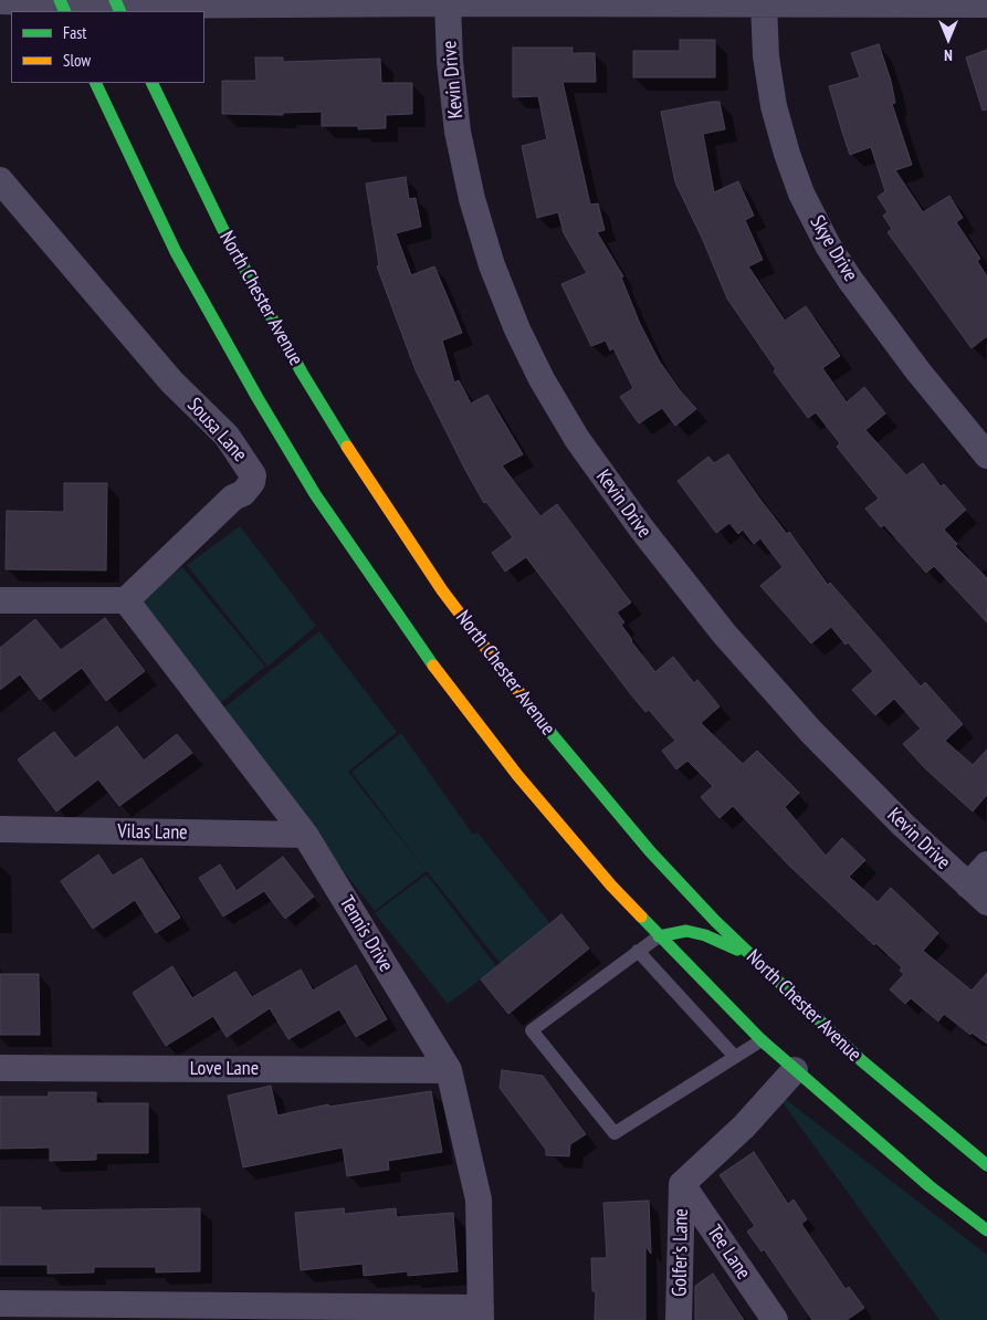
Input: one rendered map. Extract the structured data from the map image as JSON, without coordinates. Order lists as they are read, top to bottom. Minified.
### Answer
{"streets":{"main road":["North Chester Avenue"],"street":["Kevin Drive","Skye Drive","Sousa Lane","Vilas Lane","Tennis Drive","Love Lane","Golfer's Lane","Tee Lane"]},"crossings":[["Sousa Lane","Tennis Drive"],["Vilas Lane","Tennis Drive"],["Tennis Drive","Love Lane"],["Golfer's Lane","Tee Lane"]],"legend":["Fast","Slow"],"north":"bottom"}
